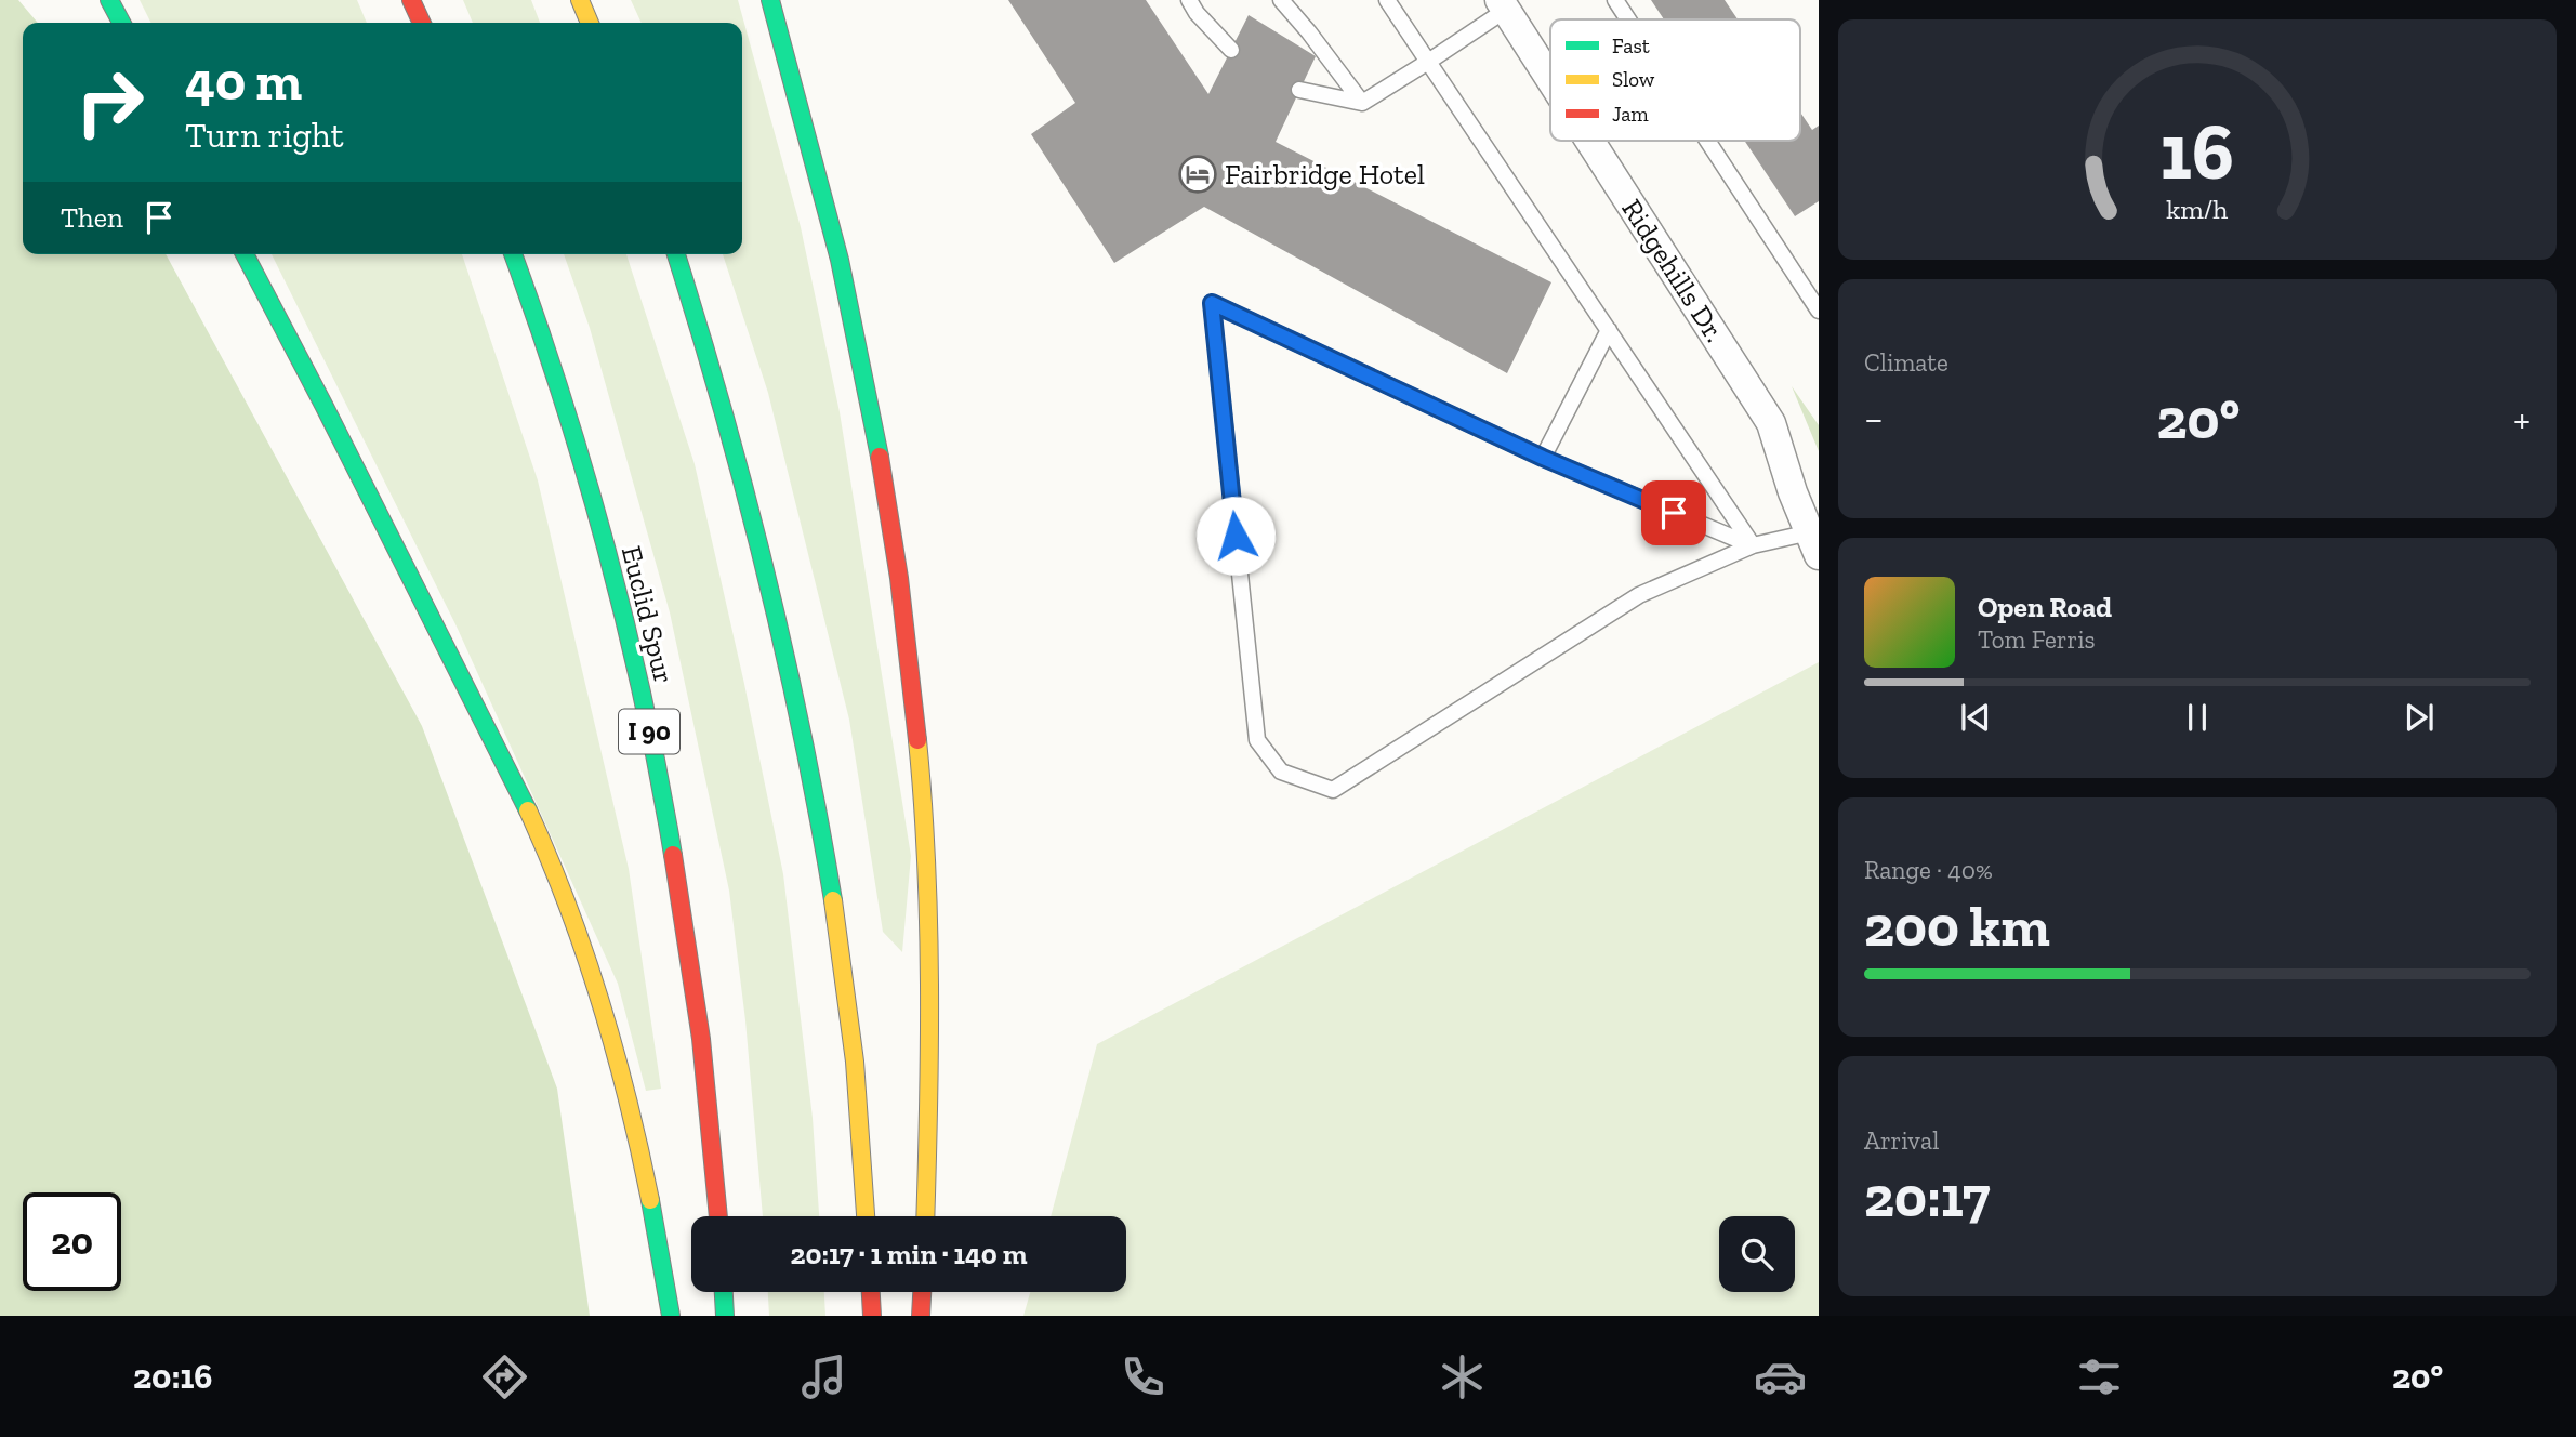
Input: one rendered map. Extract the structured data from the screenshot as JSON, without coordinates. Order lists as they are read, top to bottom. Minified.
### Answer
{"streets":{"highway":["Euclid Spur","I 90"],"street":["Ridgehills Dr."]},"places":{"hotel":["Fairbridge Hotel"]},"legend":["Fast","Slow","Jam"],"page":{"turn":["40 m","Turn right"],"then":"Then","tile":["Climate",["Range · 40%","200 km"],["Arrival","20:17"]],"heat":["−","20°","+"],"song":["Open Road","Tom Ferris"],"limit":"20","trip":"20:17 · 1 min · 140 m","tabs":["20:16","20°"],"gauge":["16","km/h"]}}
